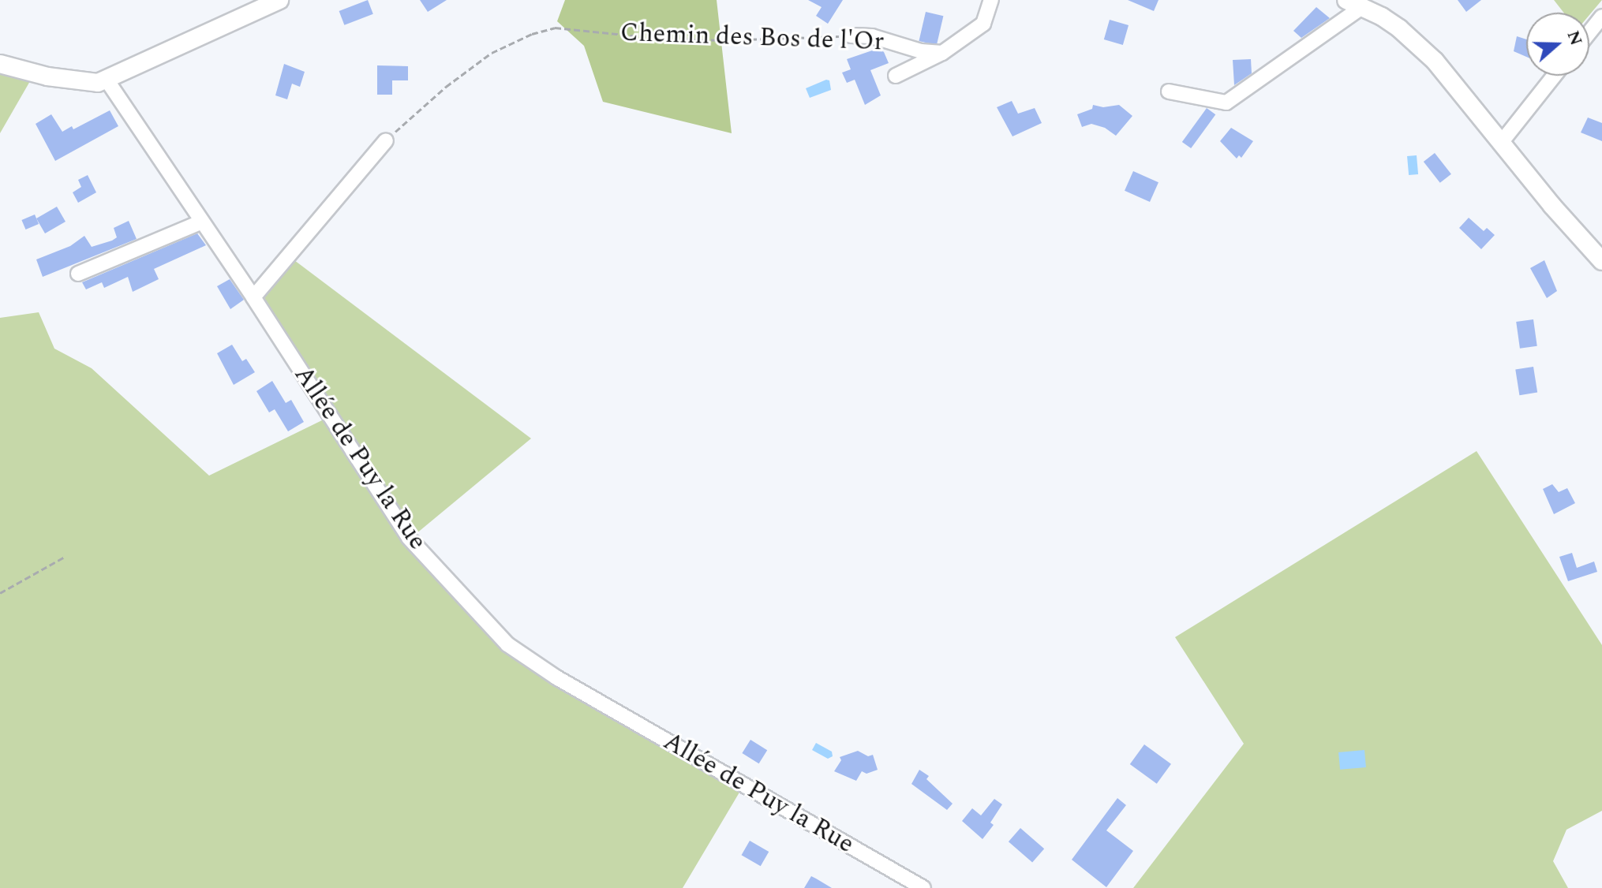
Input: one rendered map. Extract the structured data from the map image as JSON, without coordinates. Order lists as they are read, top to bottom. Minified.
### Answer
{"streets":{"street":["Chemin des Bos de l'Or","Allée de Puy la Rue"]},"north":"right"}
